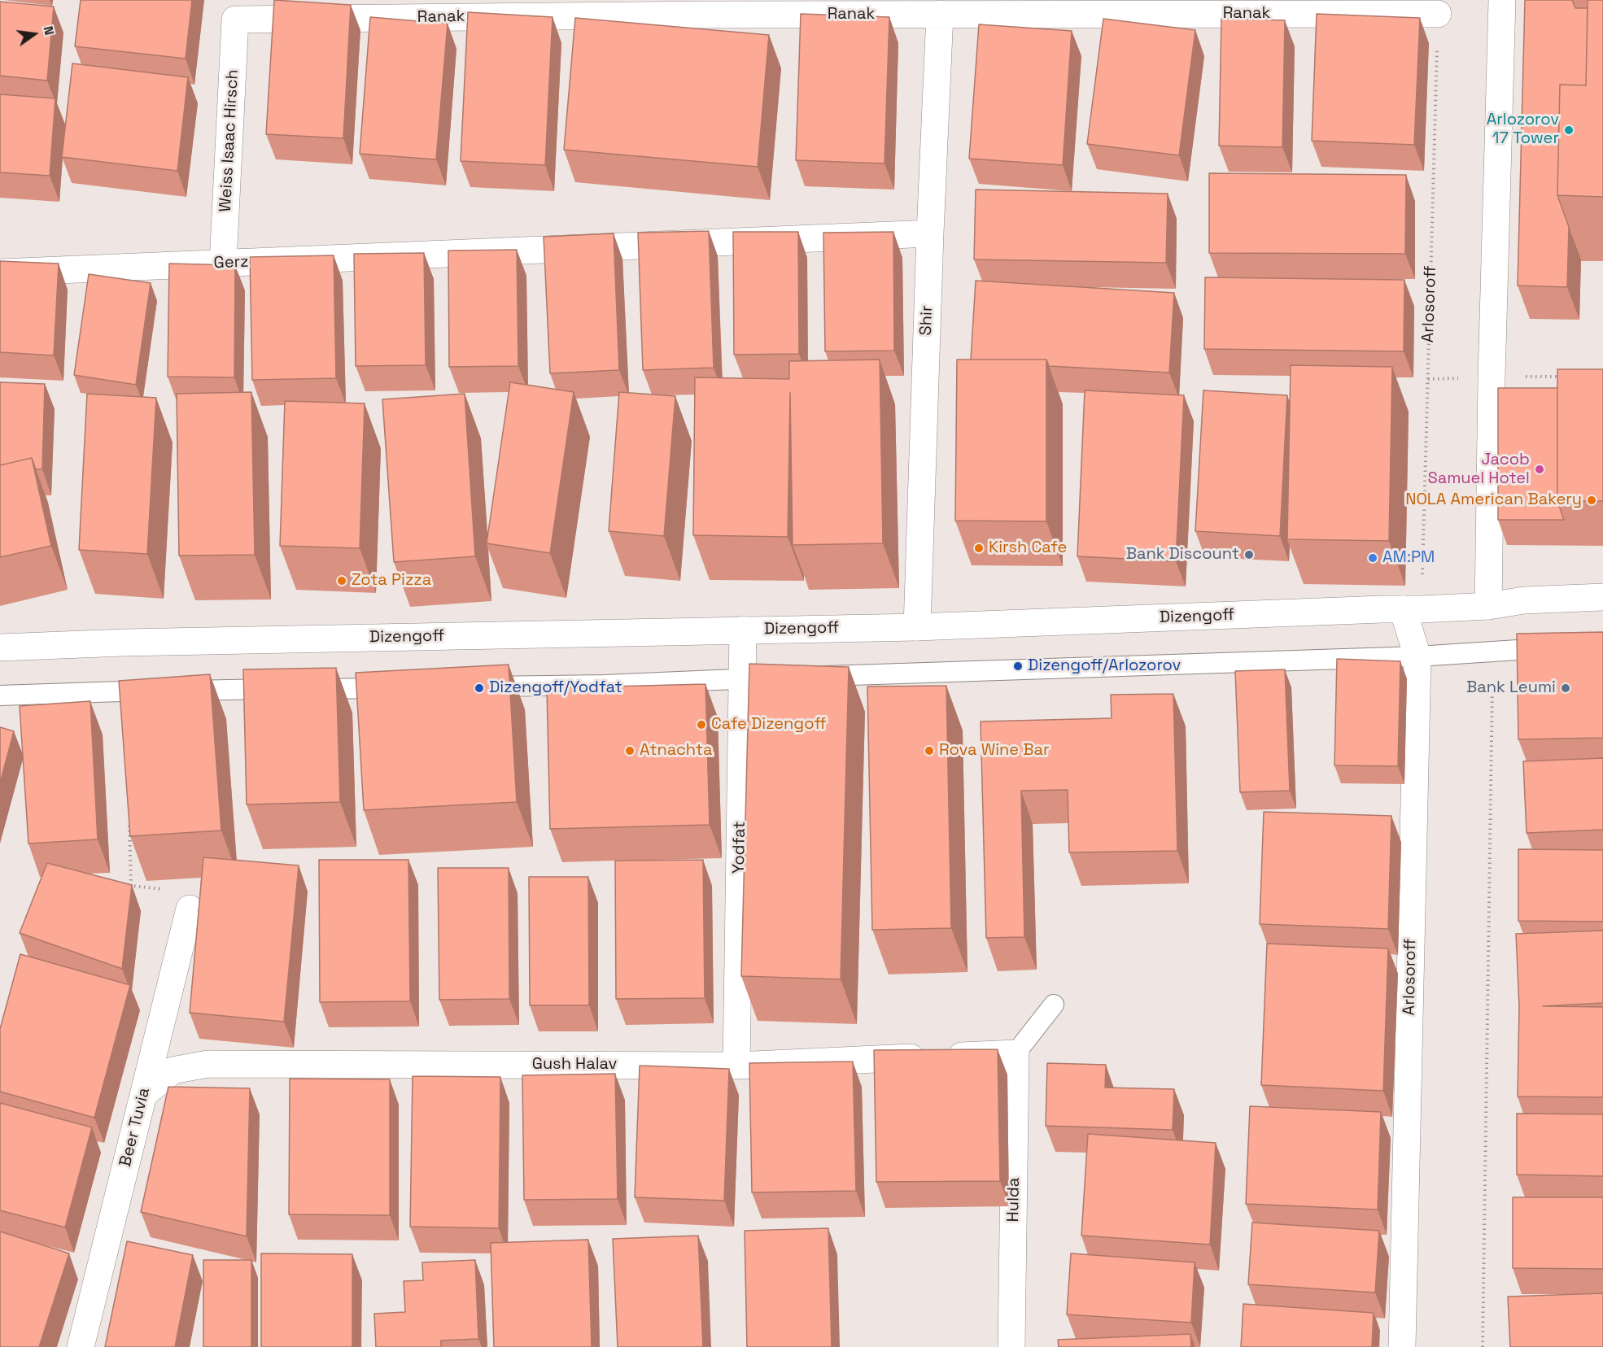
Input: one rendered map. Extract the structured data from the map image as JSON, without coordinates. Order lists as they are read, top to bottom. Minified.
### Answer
{"streets":{"street":["Ranak","Weiss Isaac Hirsch","Gerz","Arlosoroff","Shir","Dizengoff","Yodfat","Gush Halav","Beer Tuvia","Hulda"]},"crossings":[["Ranak","Weiss Isaac Hirsch"],["Ranak","Arlosoroff"],["Ranak","Shir"],["Weiss Isaac Hirsch","Gerz"],["Gerz","Shir"],["Arlosoroff","Dizengoff"],["Shir","Dizengoff"],["Dizengoff","Yodfat"],["Yodfat","Gush Halav"],["Gush Halav","Beer Tuvia"],["Gush Halav","Hulda"]],"places":["Arlozorov 17 Tower","Jacob Samuel Hotel","NOLA American Bakery","Kirsh Cafe","Bank Discount","AM:PM","Zota Pizza","Dizengoff/Arlozorov","Dizengoff/Yodfat","Bank Leumi","Cafe Dizengoff","Atnachta","Rova Wine Bar"],"north":"right"}
